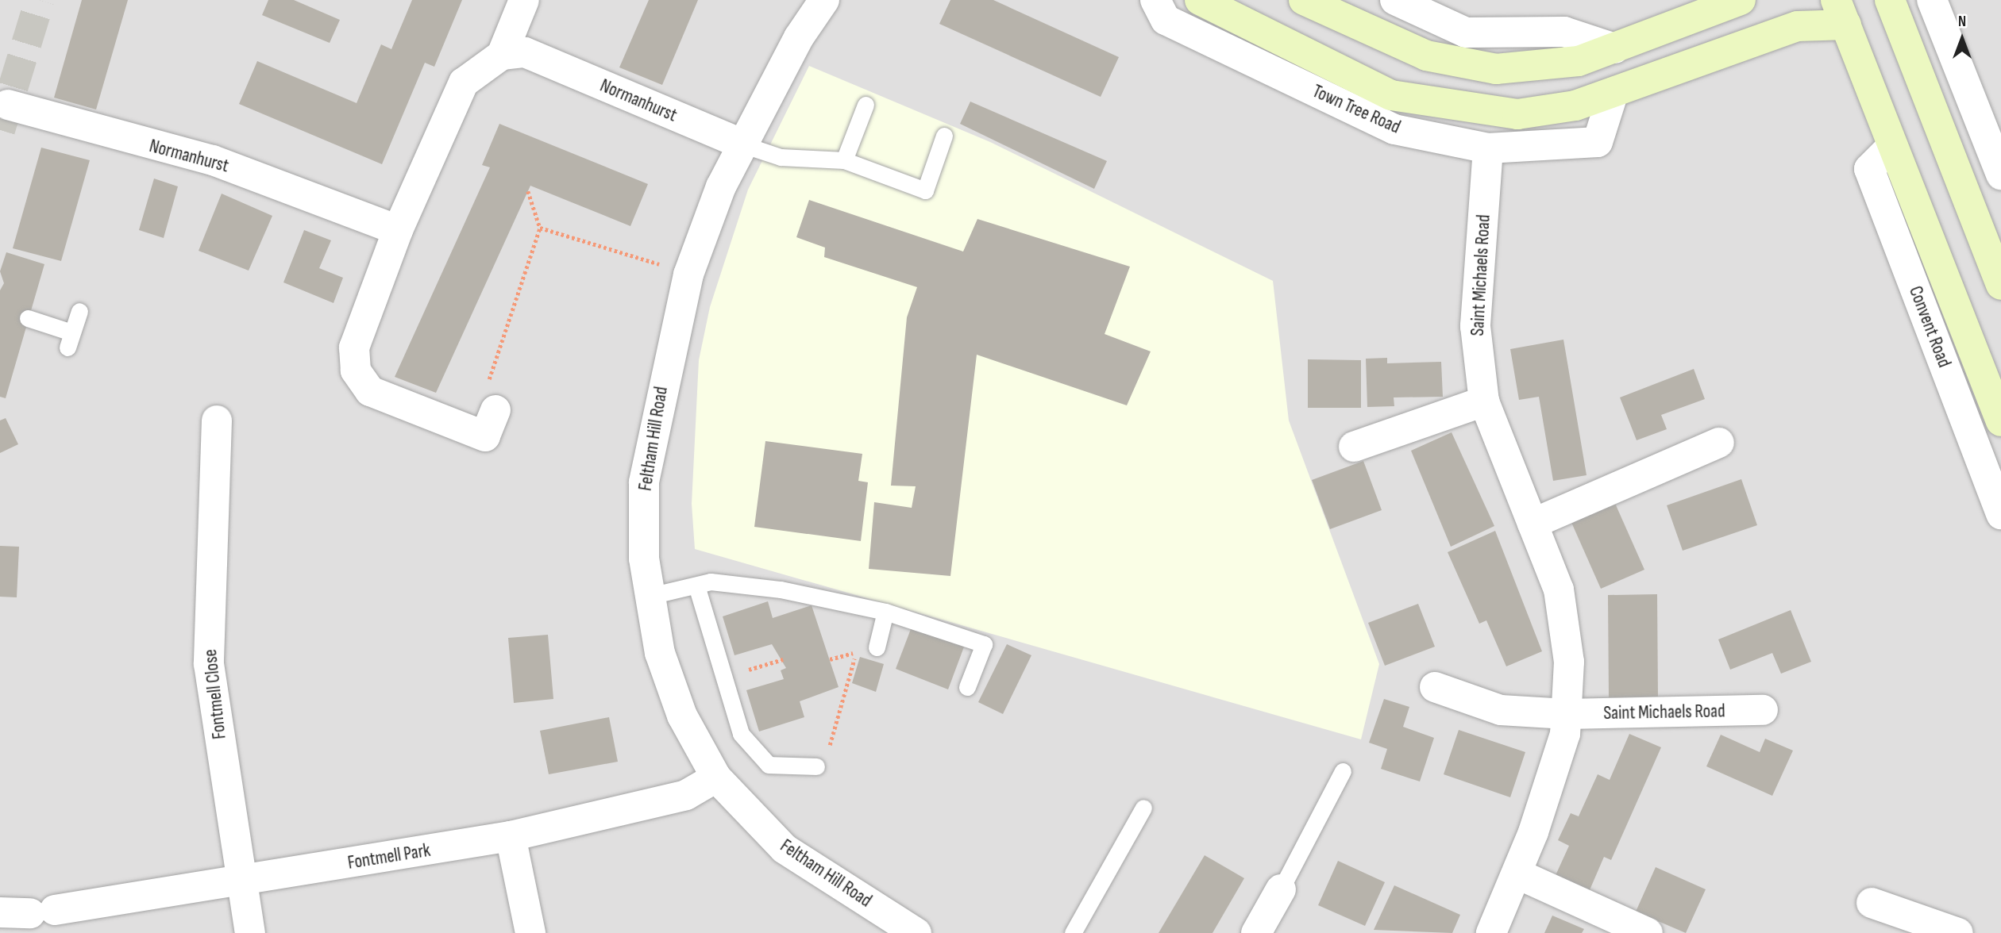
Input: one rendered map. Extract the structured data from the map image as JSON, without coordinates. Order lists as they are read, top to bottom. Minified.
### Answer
{"streets":{"main road":["Town Tree Road","Convent Road"],"street":["Normanhurst","Saint Michaels Road","Feltham Hill Road","Fontmell Close","Fontmell Park"]},"crossings":[["Normanhurst","Feltham Hill Road"],["Town Tree Road","Saint Michaels Road"],["Town Tree Road","Convent Road"],["Feltham Hill Road","Fontmell Park"],["Fontmell Close","Fontmell Park"]],"north":"top"}
